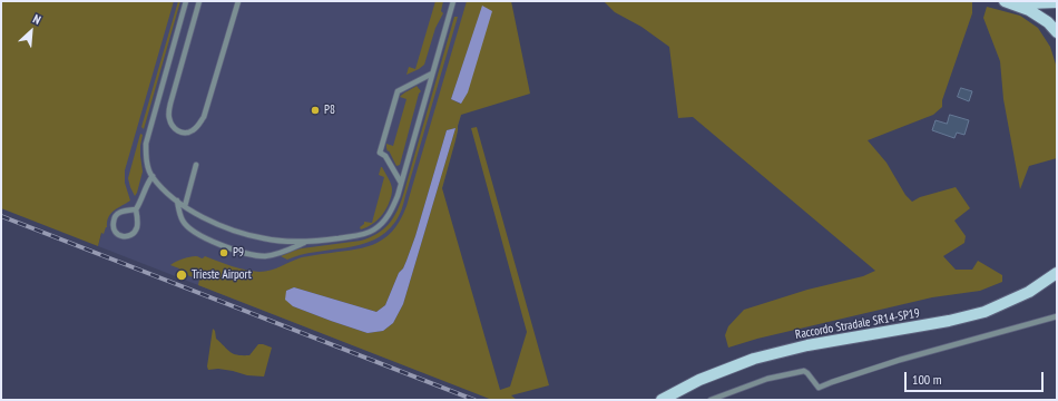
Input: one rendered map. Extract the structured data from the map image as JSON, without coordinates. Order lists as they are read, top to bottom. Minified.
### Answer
{"streets":{"main road":["Raccordo Stradale SR14-SP19"]},"places":["P8","P9","Trieste Airport"],"scale_bar":"100 m","north":"top right"}
